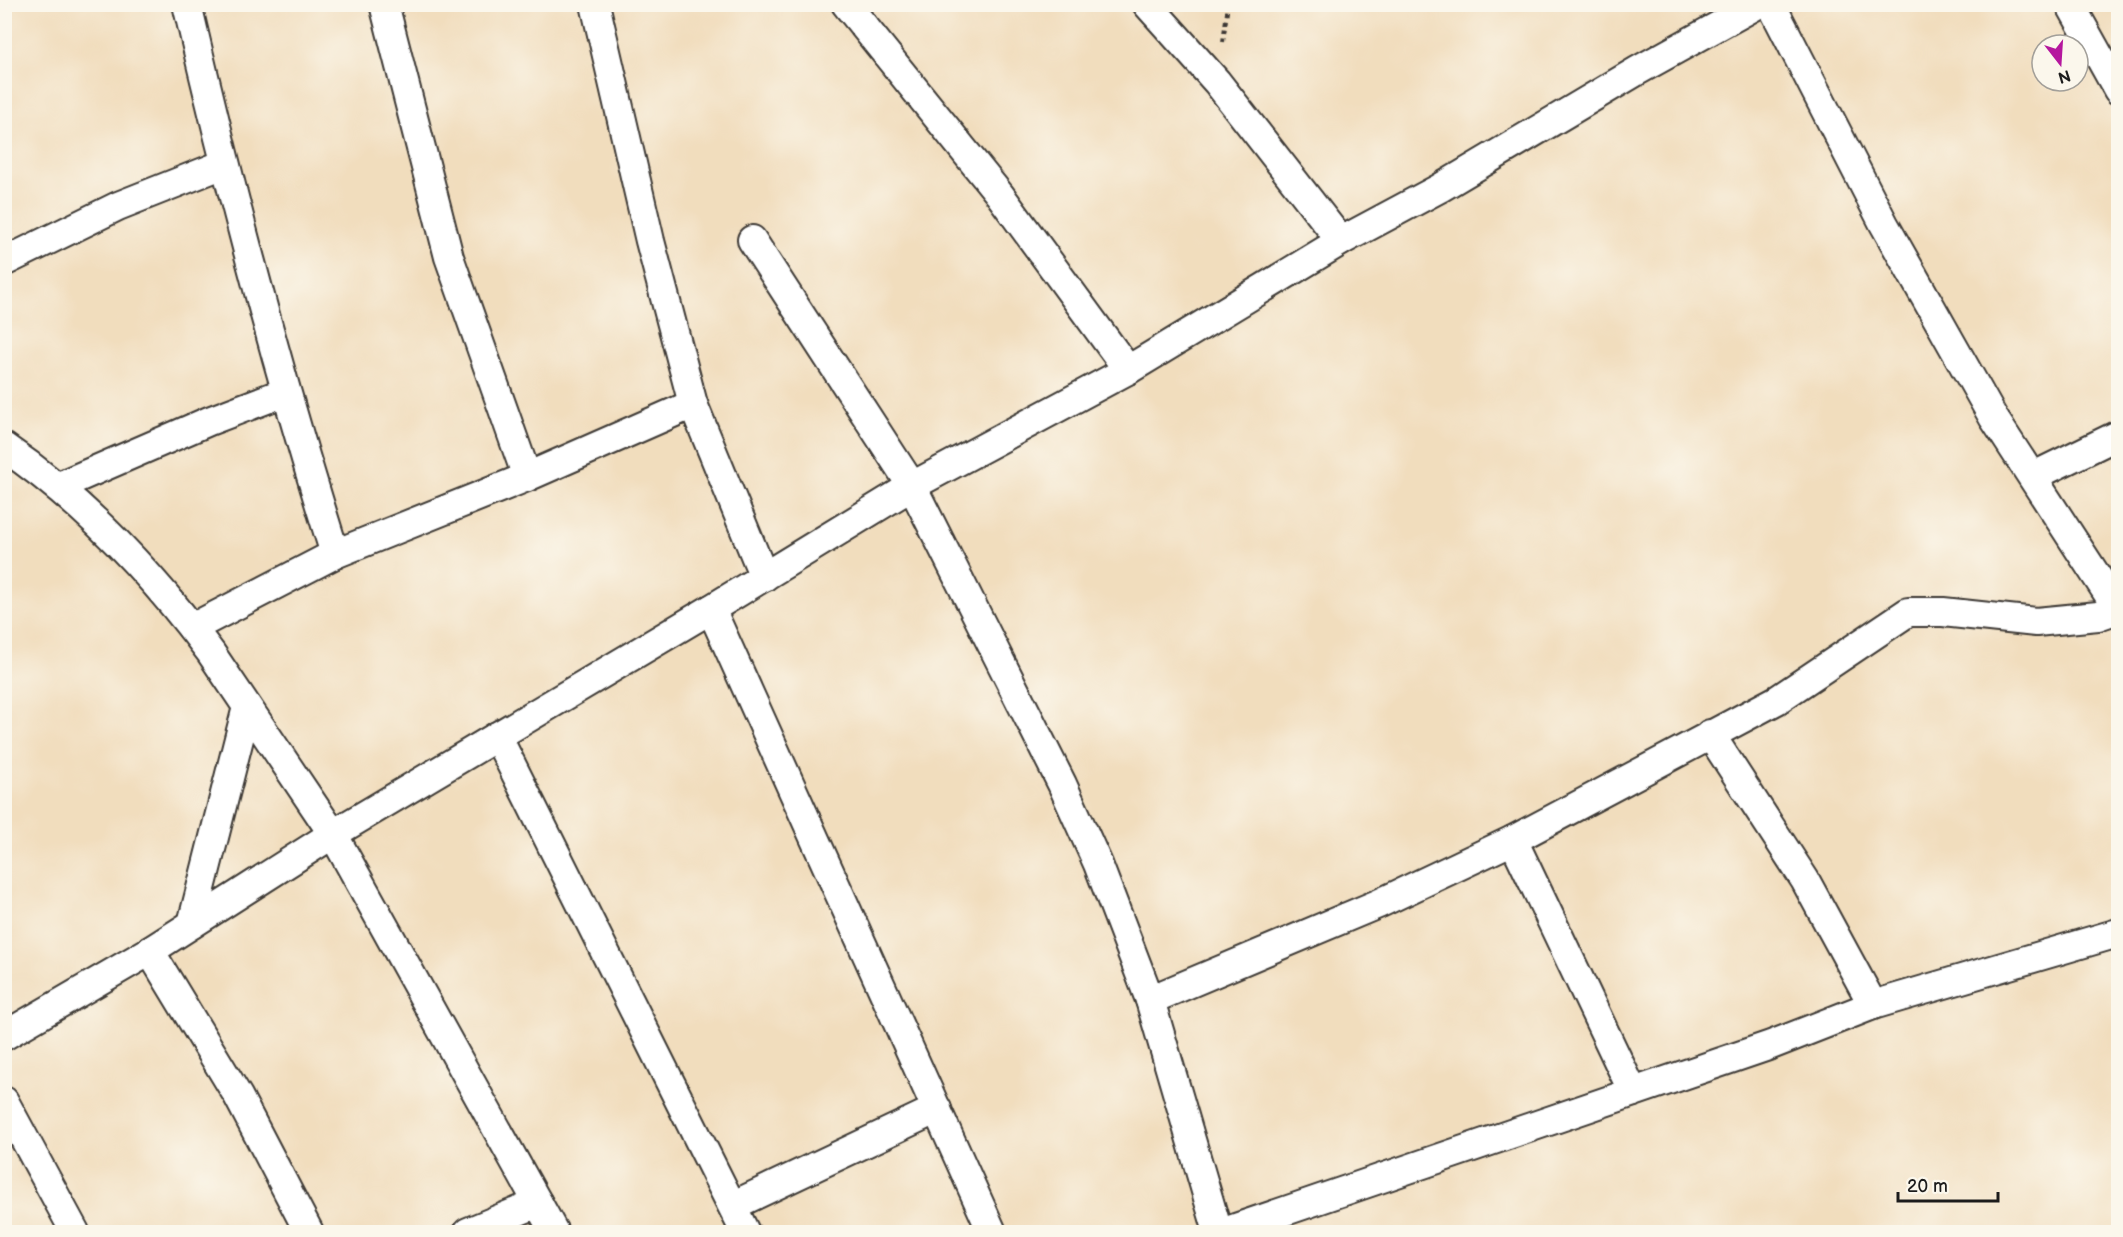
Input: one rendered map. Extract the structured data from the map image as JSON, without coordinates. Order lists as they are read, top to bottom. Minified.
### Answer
{"scale_bar":"20 m","north":"bottom"}
